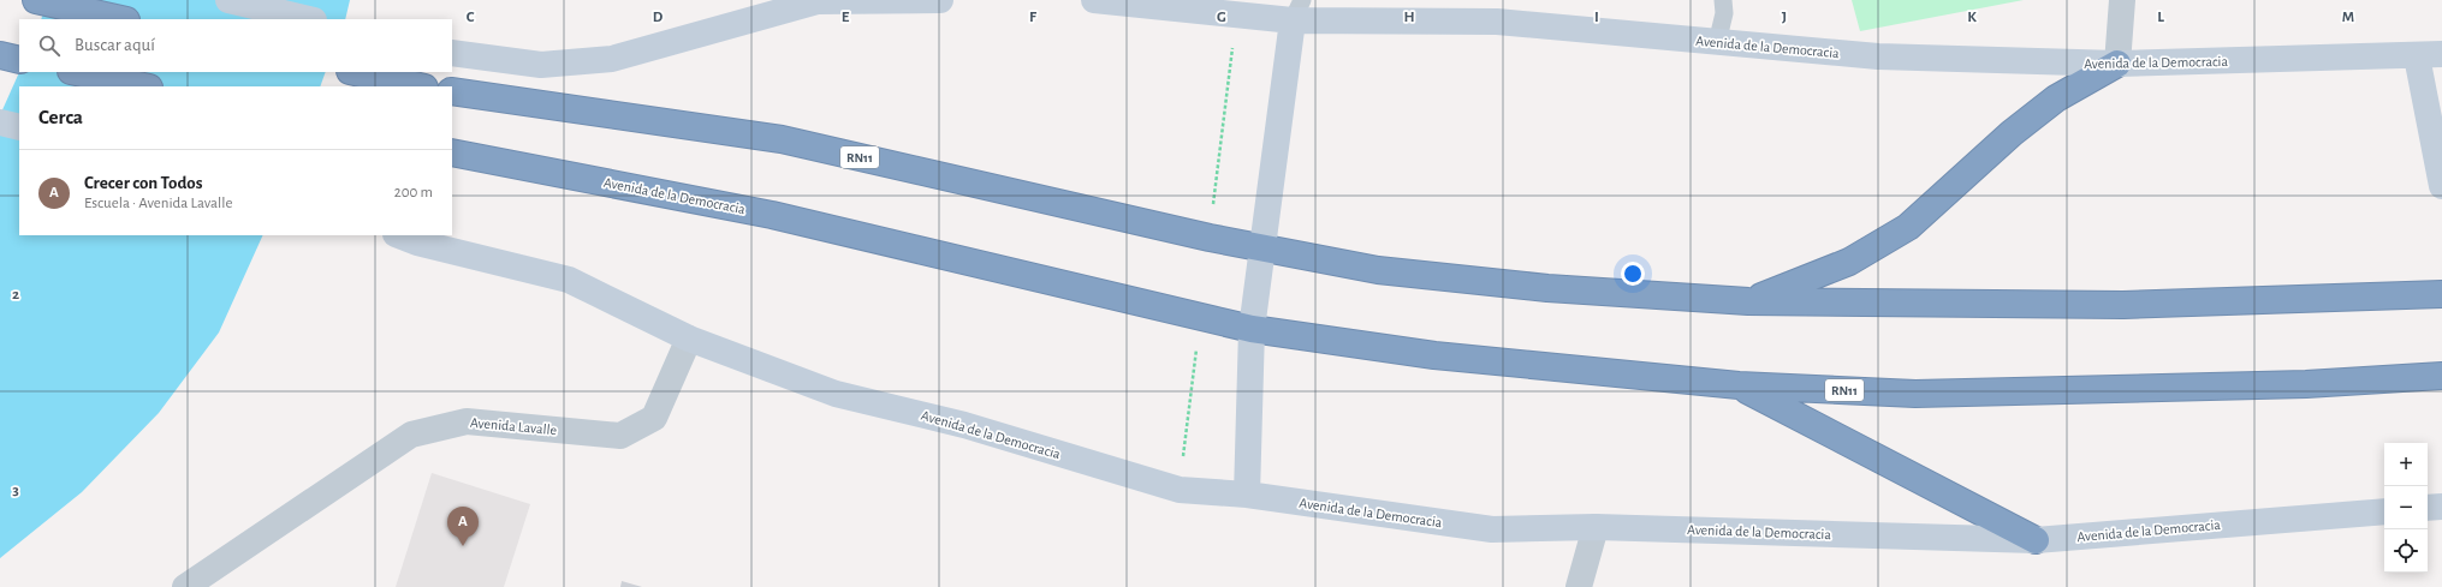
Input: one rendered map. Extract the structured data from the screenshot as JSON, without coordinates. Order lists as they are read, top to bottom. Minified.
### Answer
{"streets":{"highway":["Avenida de la Democracia","RN11"],"street":["Avenida Lavalle"]},"crossings":[["Avenida de la Democracia","Avenida Lavalle"]],"page":{"search":"Buscar aquí","heading":"Cerca","list":[{"mark":"A","name":"Crecer con Todos","note":"Escuela · Avenida Lavalle","value":"200 m"}],"map_buttons":["+","−"],"pins":"A"},"grid":{"columns":["C","D","E","F","G","H","I","J","K","L","M"],"rows":["2","3"]}}
